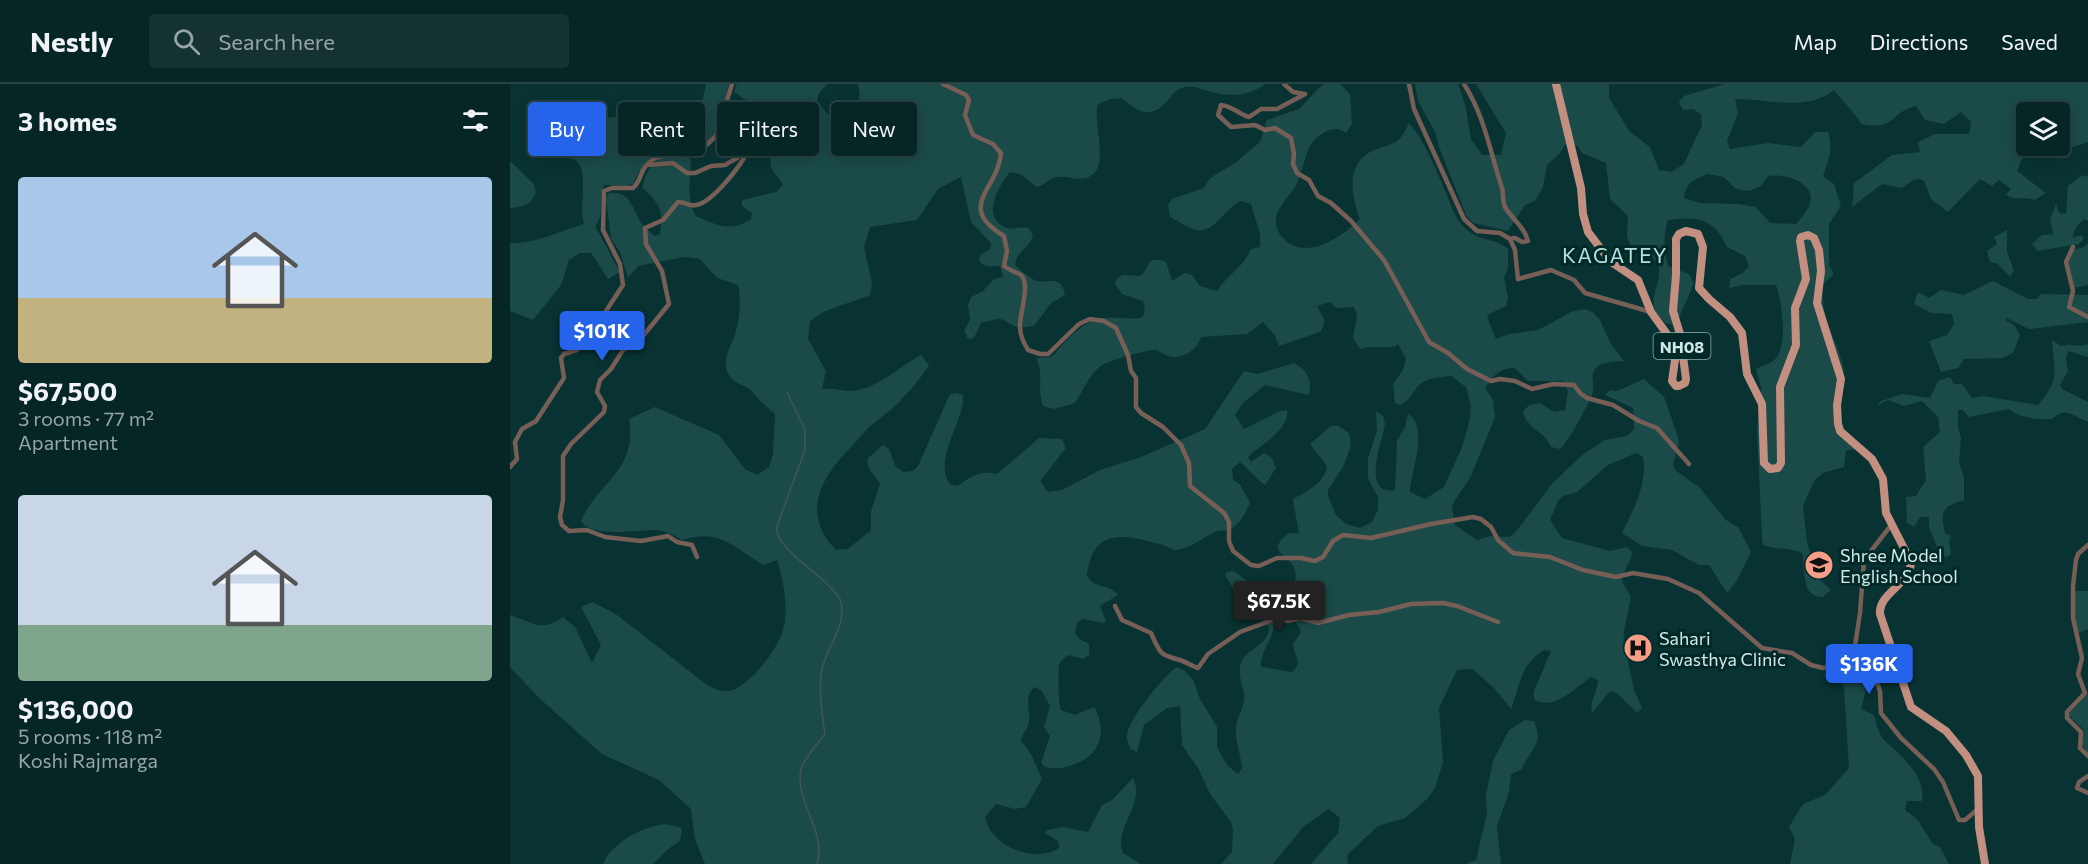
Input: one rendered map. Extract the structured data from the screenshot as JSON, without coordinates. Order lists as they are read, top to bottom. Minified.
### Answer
{"streets":{"main road":["NH08"]},"districts":["KAGATEY"],"places":{"school or university":["Shree Model English School"],"hospital":["Sahari Swasthya Clinic"]},"page":{"header":"Nestly","search":"Search here","nav":["Map","Directions","Saved"],"heading":"3 homes","chip":["Buy","Rent","Filters","New"],"list":[{"name":"$67,500","note":"3 rooms · 77 m² · Apartment"},{"name":"$136,000","note":"5 rooms · 118 m² · Koshi Rajmarga"}],"price":["$101K","$67.5K","$136K"]}}
